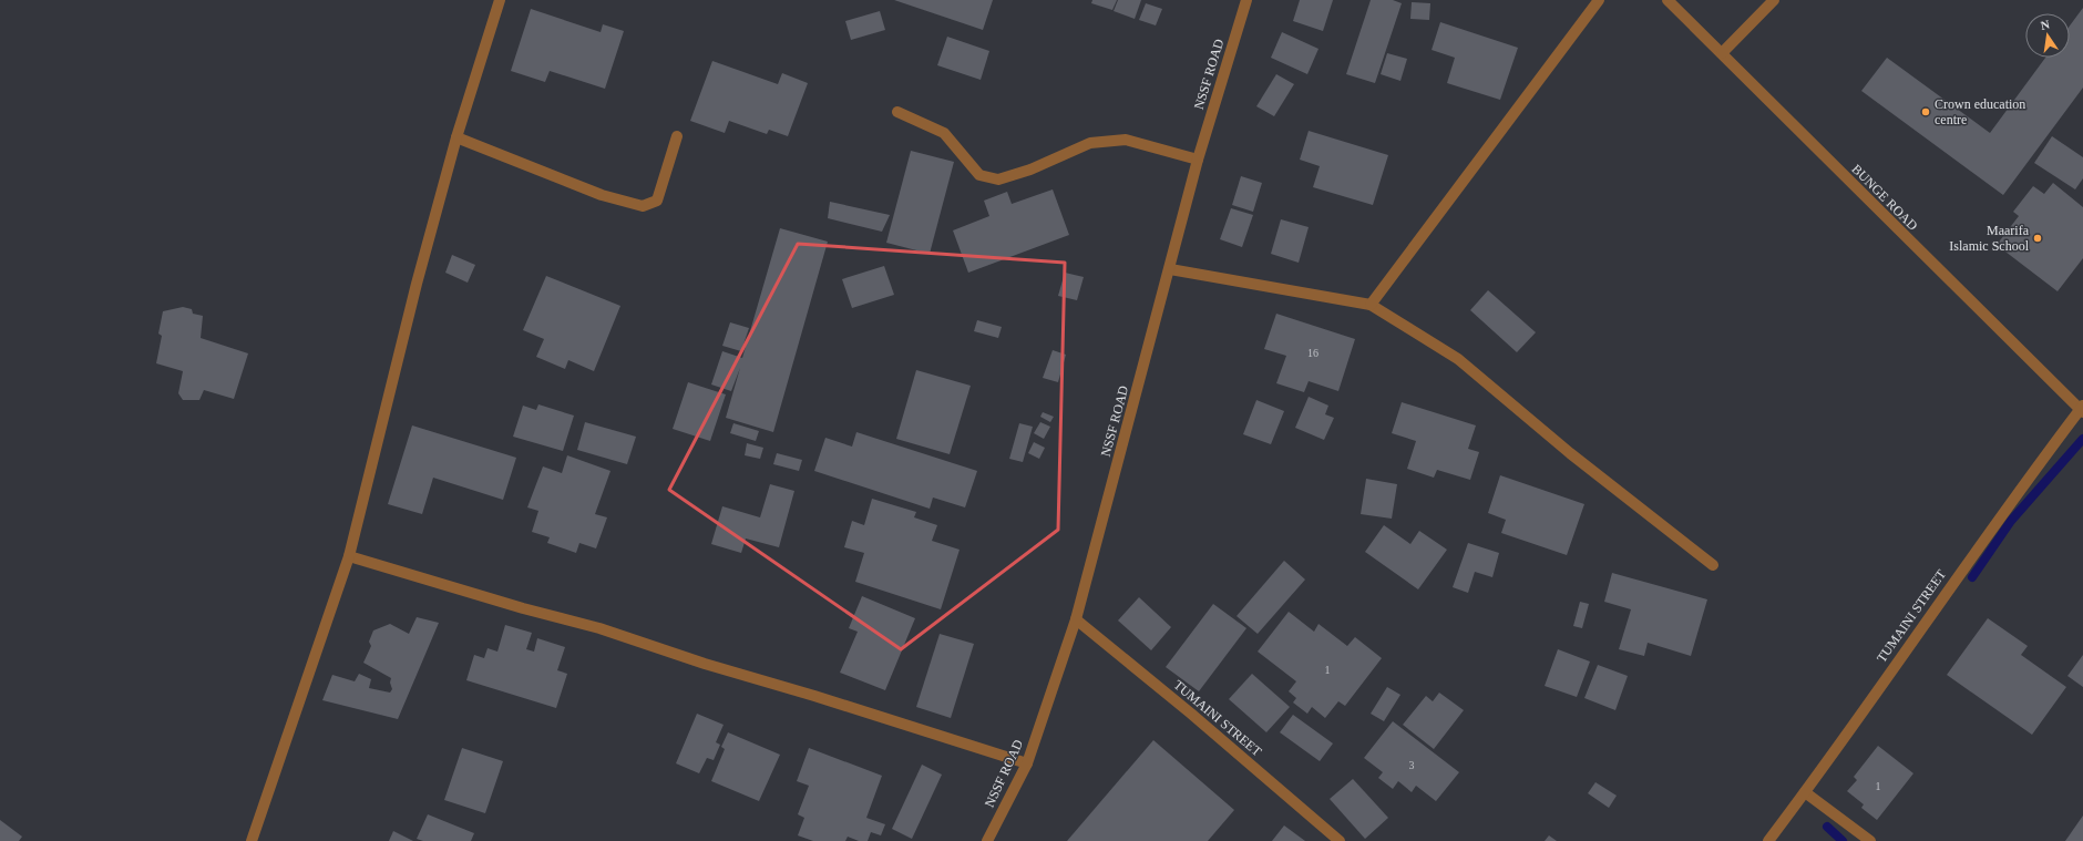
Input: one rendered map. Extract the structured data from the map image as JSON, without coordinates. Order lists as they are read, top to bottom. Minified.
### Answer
{"streets":{"street":["NSSF ROAD","BUNGE ROAD","TUMAINI STREET"]},"crossings":[["NSSF ROAD","TUMAINI STREET"],["BUNGE ROAD","TUMAINI STREET"]],"places":["Crown education centre","Maarifa Islamic School"],"house_numbers":["16","1","3","1"],"north":"top"}
